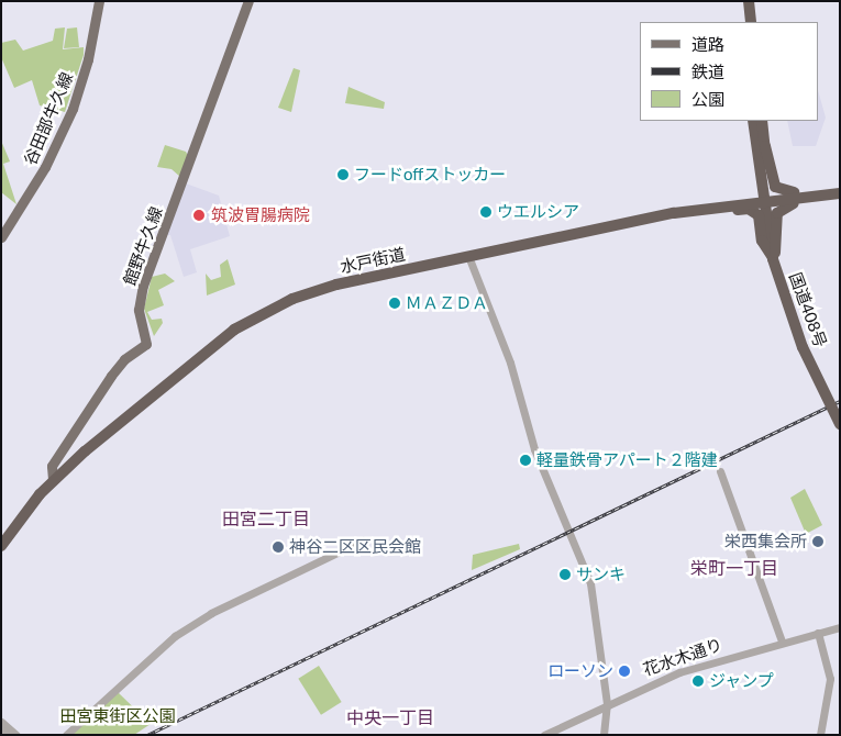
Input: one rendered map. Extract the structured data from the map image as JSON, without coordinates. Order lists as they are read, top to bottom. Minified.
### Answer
{"streets":{"highway":["水戸街道","国道408号"],"main road":["谷田部牛久線","館野牛久線"],"street":["花水木通り"]},"crossings":[["館野牛久線","水戸街道"],["水戸街道","国道408号"]],"districts":["田宮二丁目","栄町一丁目","中央一丁目"],"parks":["田宮東街区公園"],"places":["フードoffストッカー","ウエルシア","筑波胃腸病院","ＭＡＺＤＡ","軽量鉄骨アパート２階建","栄西集会所","神谷二区区民会館","サンキ","ローソン","ジャンプ"],"legend":["道路","鉄道","公園"]}
